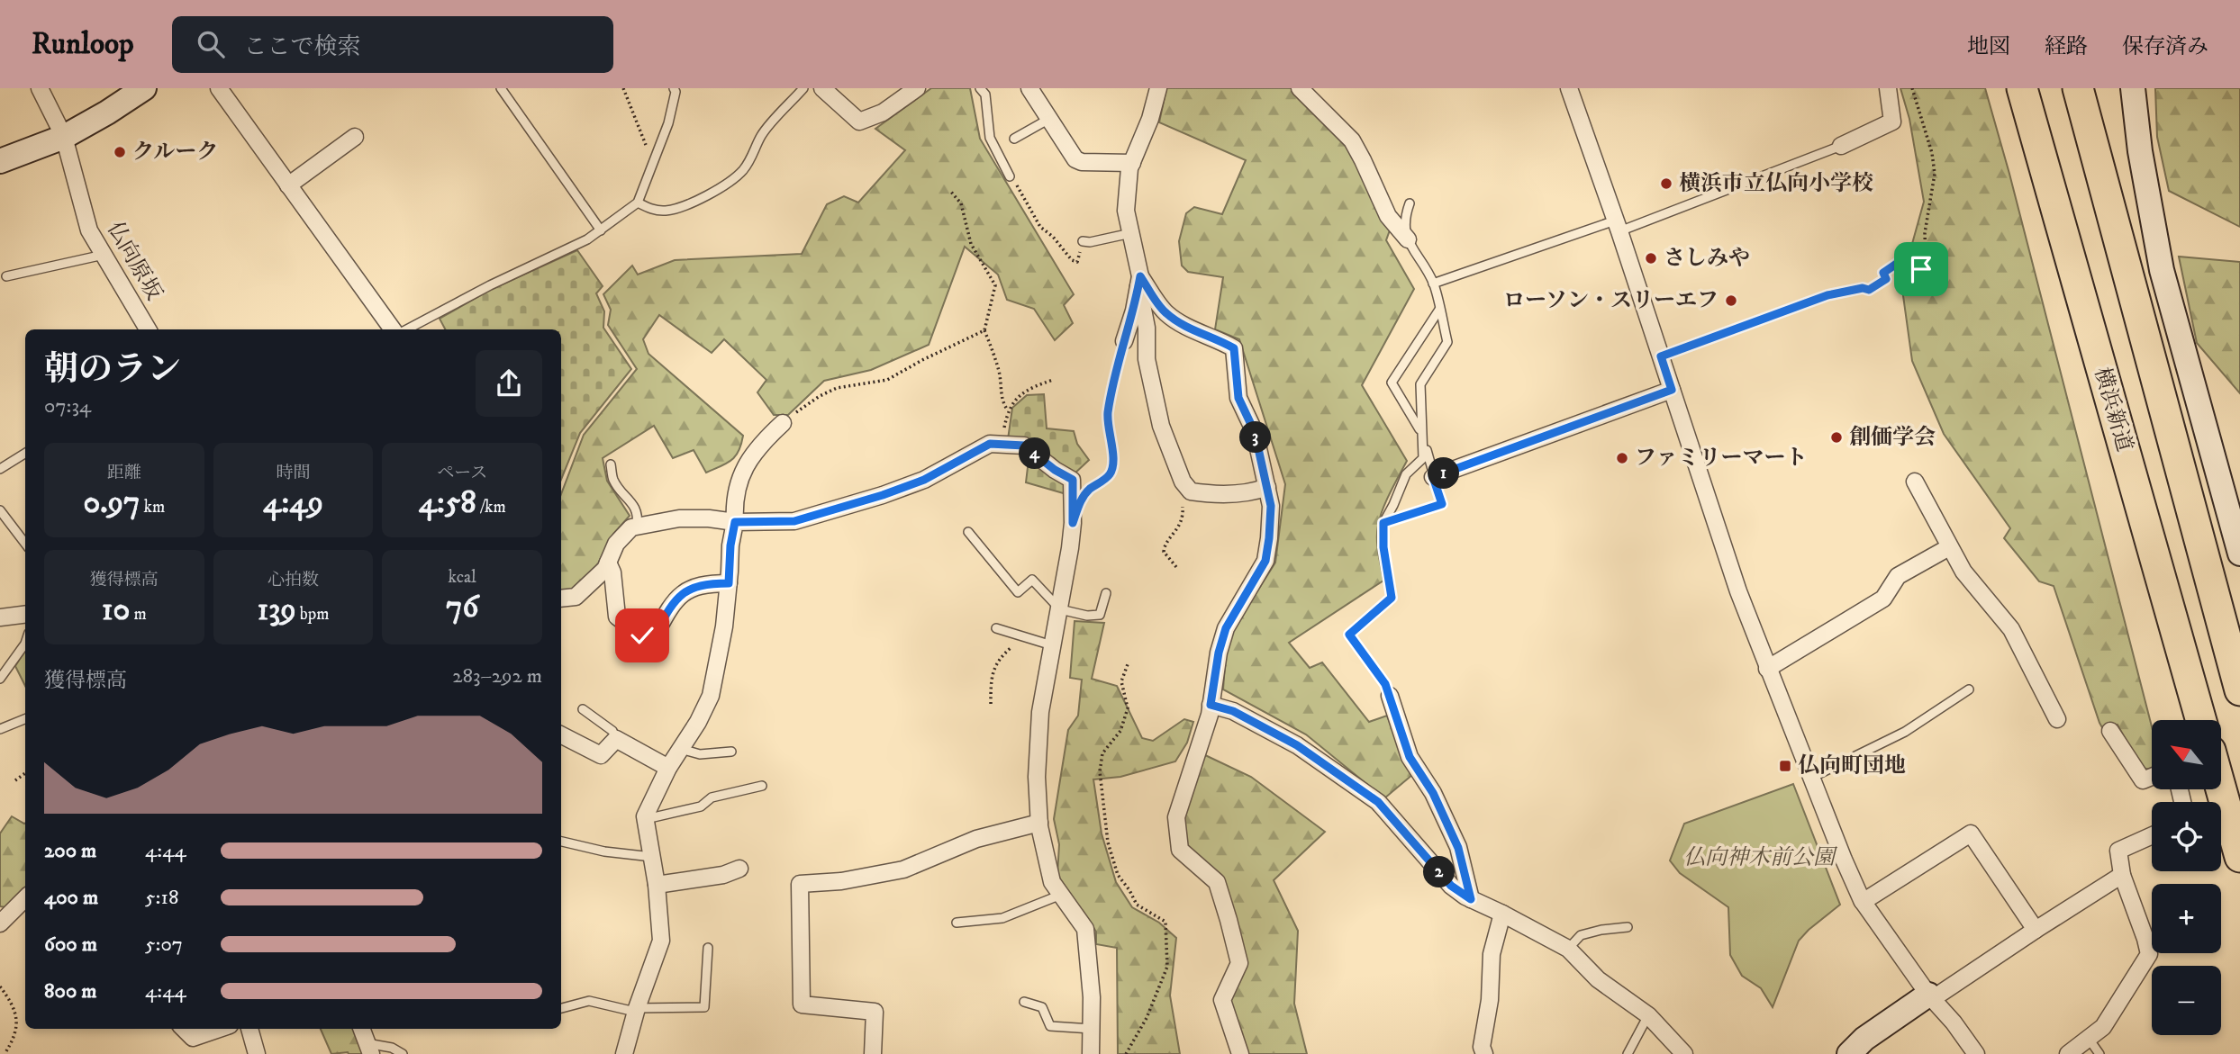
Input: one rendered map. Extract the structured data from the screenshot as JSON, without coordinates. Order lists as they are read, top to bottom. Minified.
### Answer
{"streets":{"highway":["横浜新道"],"street":["仏向原坂"]},"parks":["仏向神木前公園"],"places":{"other":["クルーク","横浜市立仏向小学校","さしみや","ローソン・スリーエフ","創価学会","ファミリーマート"],"transit":["仏向町団地"]},"north":"top left","page":{"header":"Runloop","search":"ここで検索","nav":["地図","経路","保存済み"],"heading":["朝のラン","07:34"],"pins":["3","4","1","2"],"stats":[["距離","0.97 km"],["時間","4:49"],["ペース","4:58 /km"],["獲得標高","10 m"],["心拍数","139 bpm"],["kcal","76"]],"chart":["獲得標高","283–292 m"],"map_buttons":["+","−"],"list":[{"name":"200 m","note":"4:44"},{"name":"400 m","note":"5:18"},{"name":"600 m","note":"5:07"},{"name":"800 m","note":"4:44"}]}}
